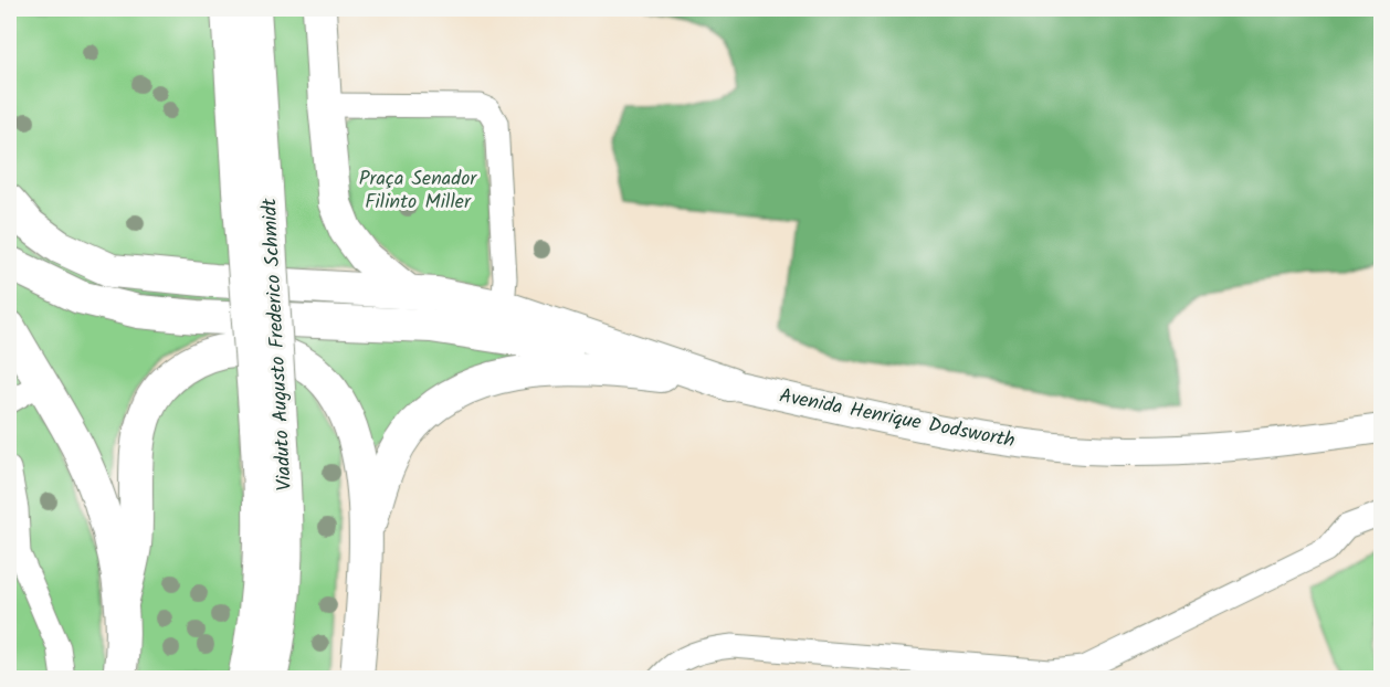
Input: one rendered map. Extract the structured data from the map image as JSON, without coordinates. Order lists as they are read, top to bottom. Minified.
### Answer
{"streets":{"highway":["Viaduto Augusto Frederico Schmidt"],"main road":["Avenida Henrique Dodsworth"]},"parks":["Praça Senador Filinto Miller"]}
